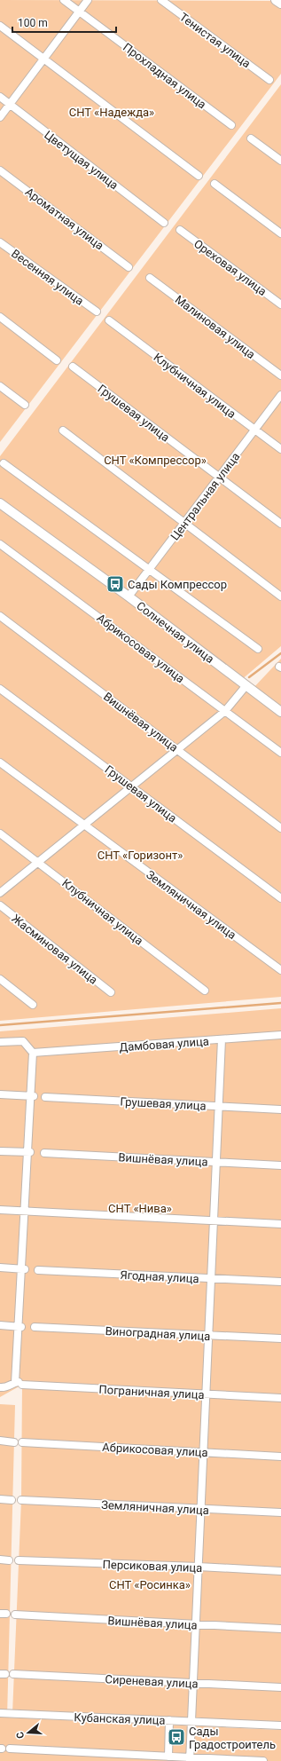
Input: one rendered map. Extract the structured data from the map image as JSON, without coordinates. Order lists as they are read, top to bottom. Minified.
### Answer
{"streets":{"street":["Тенистая улица","Прохладная улица","Цветущая улица","Ароматная улица","Ореховая улица","Весенняя улица","Малиновая улица","Клубничная улица","Грушевая улица","Центральная улица","Солнечная улица","Абрикосовая улица","Вишнёвая улица","Земляничная улица","Жасминовая улица","Дамбовая улица","Ягодная улица","Виноградная улица","Пограничная улица","Персиковая улица","Сиреневая улица","Кубанская улица"]},"crossings":[["Клубничная улица","Центральная улица"],["Грушевая улица","Центральная улица"],["Центральная улица","Солнечная улица"]],"parks":["СНТ «Надежда»","СНТ «Компрессор»","СНТ «Горизонт»","СНТ «Нива»","СНТ «Росинка»"],"places":{"bus stop":["Сады Компрессор","Сады Градостроитель"]},"scale_bar":"100 m","north":"left"}
